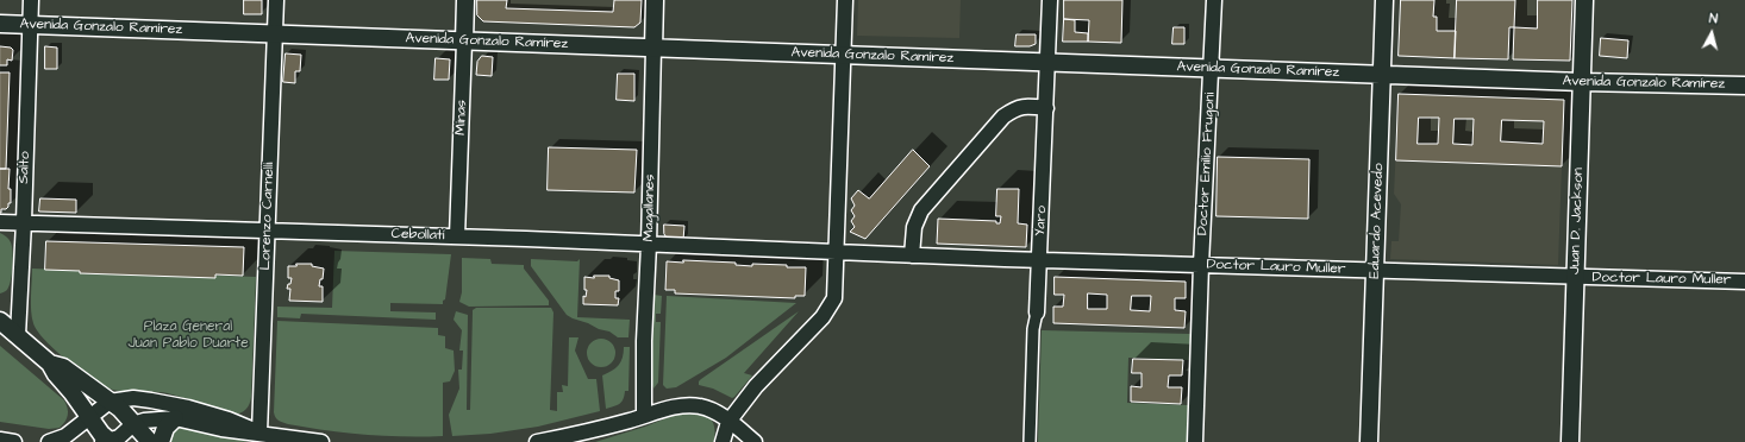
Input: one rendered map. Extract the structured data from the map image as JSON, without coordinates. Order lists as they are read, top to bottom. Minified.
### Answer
{"streets":{"street":["Avenida Gonzalo Ramírez","Minas","Doctor Emilio Frugoni","Salto","Magallanes","Lorenzo Carnelli","Yaro","Eduardo Acevedo","Juan D. Jackson","Cebollatí","Doctor Lauro Muller"]},"crossings":[["Avenida Gonzalo Ramírez","Minas"],["Avenida Gonzalo Ramírez","Doctor Emilio Frugoni"],["Avenida Gonzalo Ramírez","Salto"],["Avenida Gonzalo Ramírez","Magallanes"],["Avenida Gonzalo Ramírez","Lorenzo Carnelli"],["Avenida Gonzalo Ramírez","Yaro"],["Avenida Gonzalo Ramírez","Eduardo Acevedo"],["Avenida Gonzalo Ramírez","Juan D. Jackson"],["Minas","Cebollatí"],["Doctor Emilio Frugoni","Doctor Lauro Muller"],["Salto","Cebollatí"],["Magallanes","Cebollatí"],["Lorenzo Carnelli","Cebollatí"],["Yaro","Doctor Lauro Muller"],["Eduardo Acevedo","Doctor Lauro Muller"],["Juan D. Jackson","Doctor Lauro Muller"],["Cebollatí","Doctor Lauro Muller"]],"parks":["Plaza General Juan Pablo Duarte"],"north":"top"}
